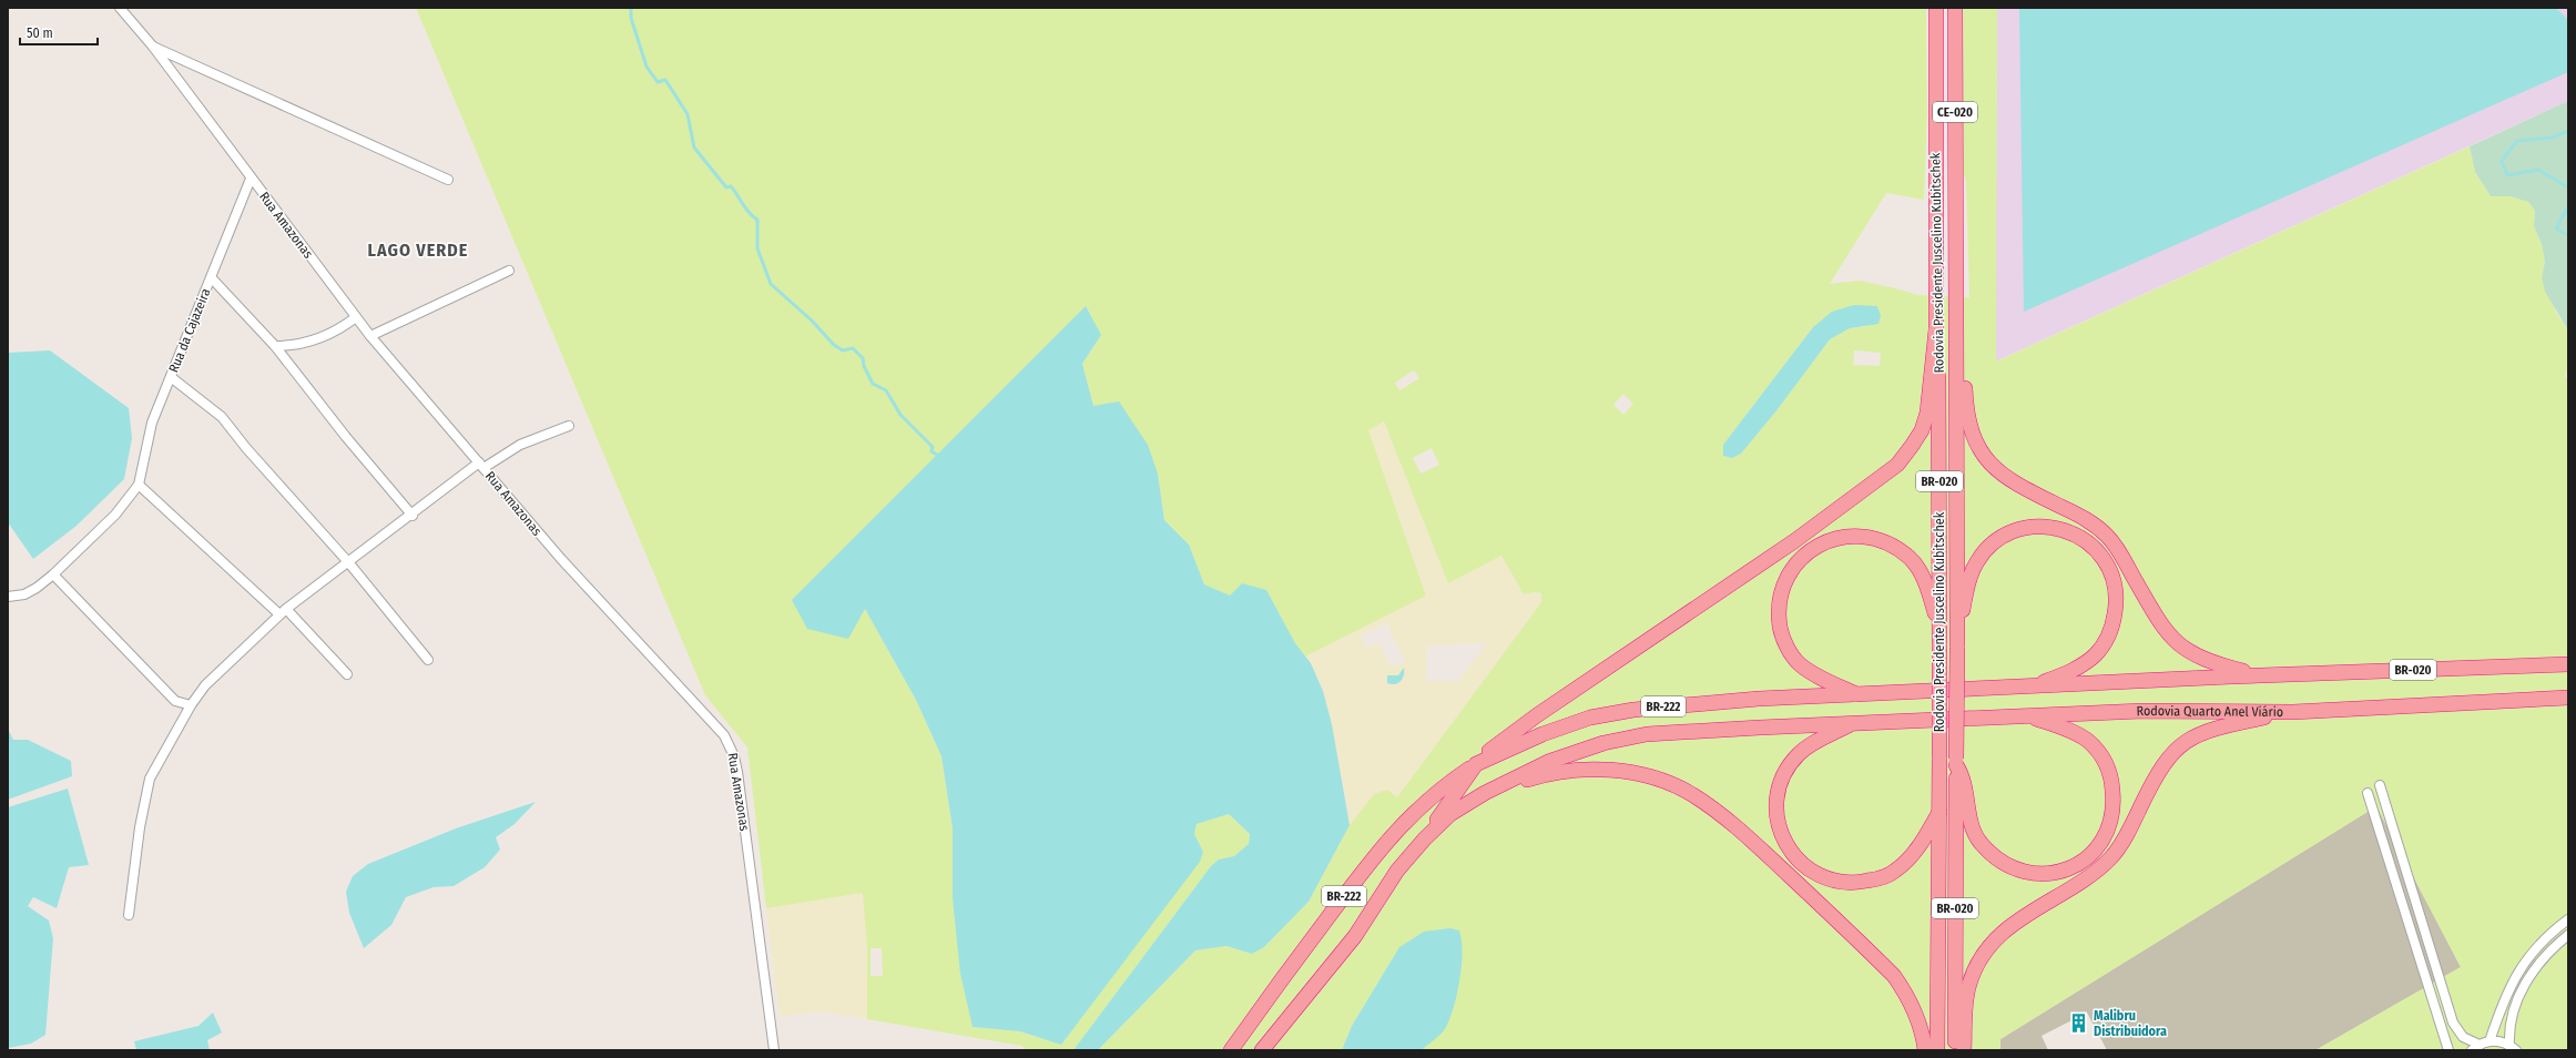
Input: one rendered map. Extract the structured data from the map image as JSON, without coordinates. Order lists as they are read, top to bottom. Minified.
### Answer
{"streets":{"highway":["CE-020","Rodovia Presidente Juscelino Kubitschek","BR-020","BR-222","Rodovia Quarto Anel Viário"],"street":["Rua Amazonas","Rua da Cajazeira"]},"crossings":[["Rua Amazonas","Rua da Cajazeira"],["BR-020","BR-222"],["BR-222","Rodovia Quarto Anel Viário"]],"districts":["LAGO VERDE"],"places":{"building":["Malibru Distribuidora"]},"scale_bar":"50 m"}
